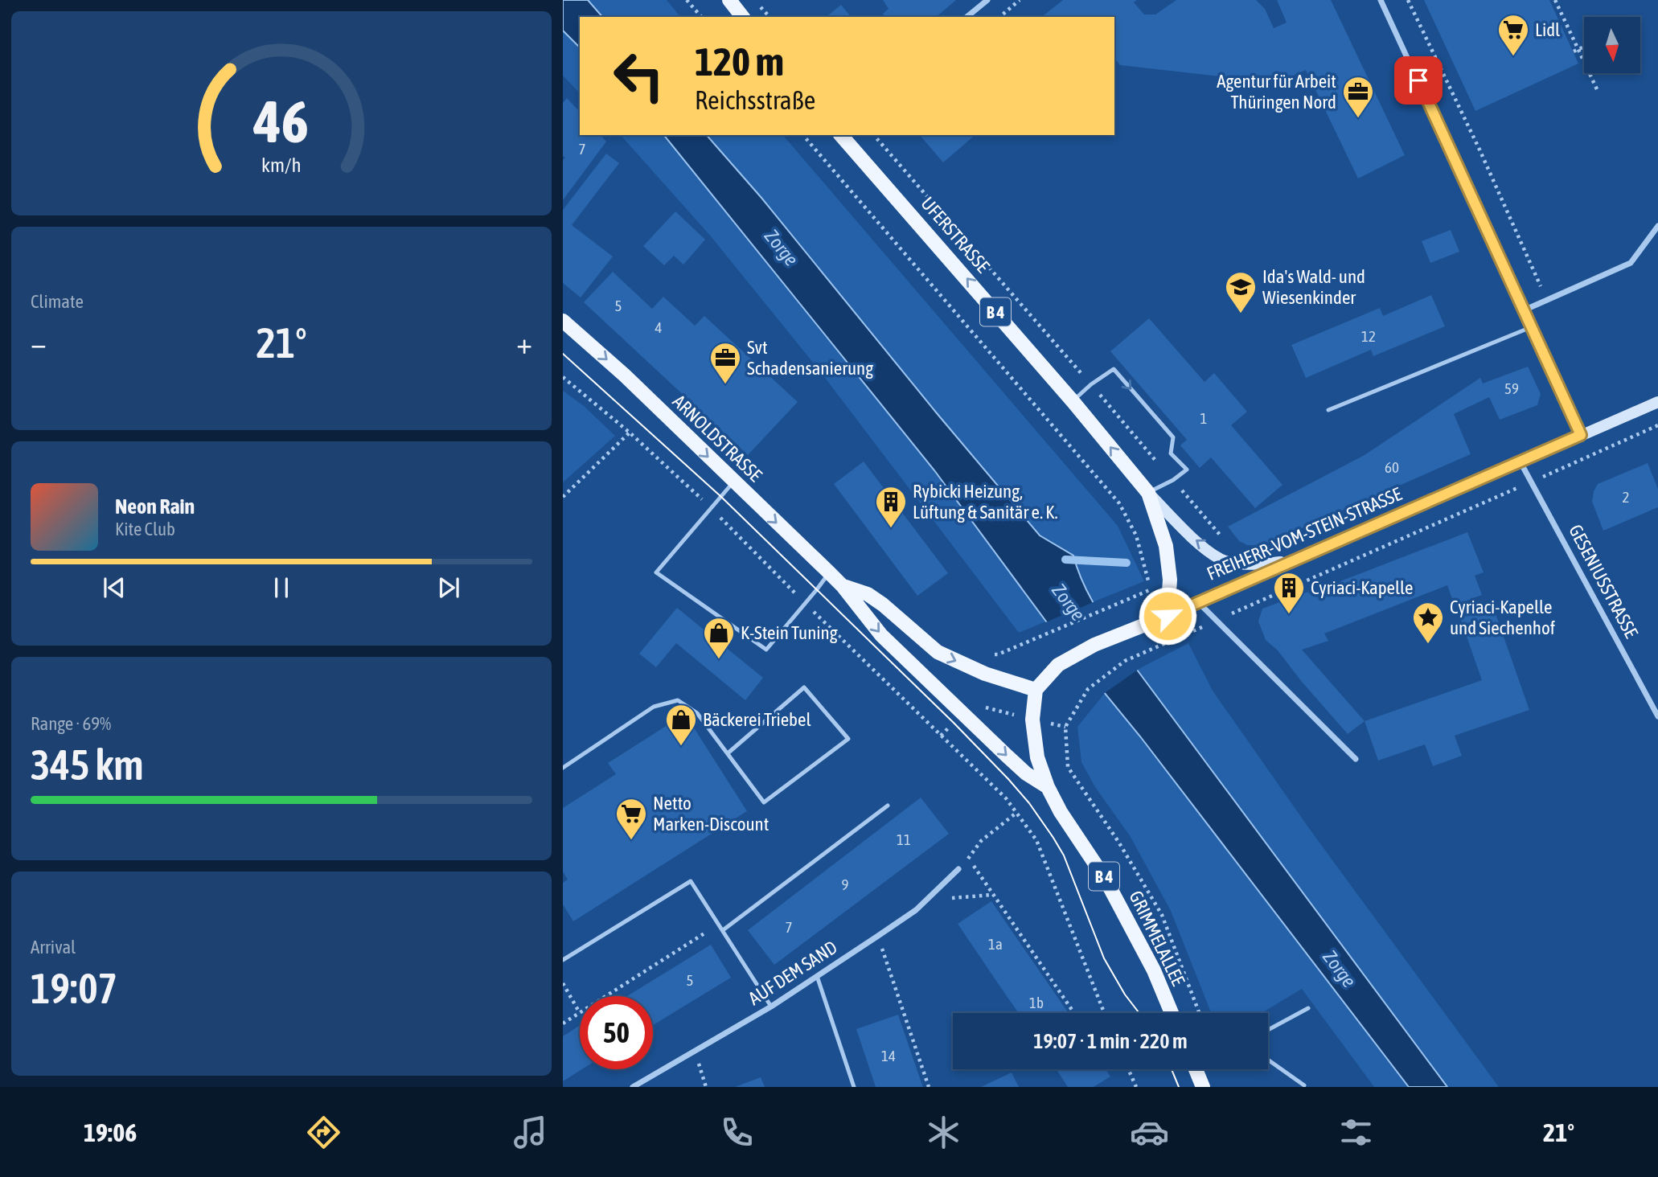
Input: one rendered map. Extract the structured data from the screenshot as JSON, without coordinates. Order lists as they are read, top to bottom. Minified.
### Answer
{"streets":{"main road":["UFERSTRASSE","B 4","ARNOLDSTRASSE","FREIHERR-VOM-STEIN-STRASSE","GRIMMELALLEE"],"street":["GESENIUSSTRASSE","AUF DEM SAND"]},"crossings":[["UFERSTRASSE","B 4"],["B 4","ARNOLDSTRASSE"],["B 4","FREIHERR-VOM-STEIN-STRASSE"],["B 4","GRIMMELALLEE"],["FREIHERR-VOM-STEIN-STRASSE","GESENIUSSTRASSE"]],"one_way":["UFERSTRASSE","ARNOLDSTRASSE"],"water":["Zorge"],"places":{"supermarket":["Lidl","Netto Marken-Discount"],"office":["Agentur für Arbeit Thüringen Nord","Svt Schadensanierung"],"school or university":["Ida's Wald- und Wiesenkinder"],"building":["Rybicki Heizung, Lüftung & Sanitär e. K.","Cyriaci-Kapelle"],"place":["Cyriaci-Kapelle und Siechenhof"],"shop":["K-Stein Tuning","Bäckerei Triebel"]},"house_numbers":["7","5","4","12","59","1","60","2","11","9","7","1a","5","1b","14"],"north":"bottom","page":{"turn":["120 m","Reichsstraße"],"tile":["Climate",["Range · 69%","345 km"],["Arrival","19:07"]],"heat":["−","21°","+"],"song":["Neon Rain","Kite Club"],"limit":"50","trip":"19:07 · 1 min · 220 m","tabs":["19:06","21°"],"gauge":["46","km/h"]}}
